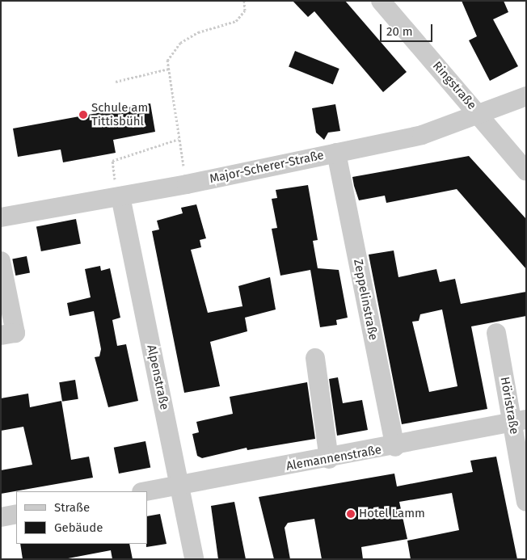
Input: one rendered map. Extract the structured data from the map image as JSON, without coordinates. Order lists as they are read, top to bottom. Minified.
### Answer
{"streets":{"street":["Ringstraße","Major-Scherer-Straße","Zeppelinstraße","Alpenstraße","Höristraße","Alemannenstraße"]},"crossings":[["Ringstraße","Major-Scherer-Straße"],["Major-Scherer-Straße","Zeppelinstraße"],["Major-Scherer-Straße","Alpenstraße"],["Zeppelinstraße","Alemannenstraße"],["Alpenstraße","Alemannenstraße"],["Höristraße","Alemannenstraße"]],"places":["Schule am Tittisbühl","Hotel Lamm"],"legend":["Straße","Gebäude"],"scale_bar":"20 m"}
